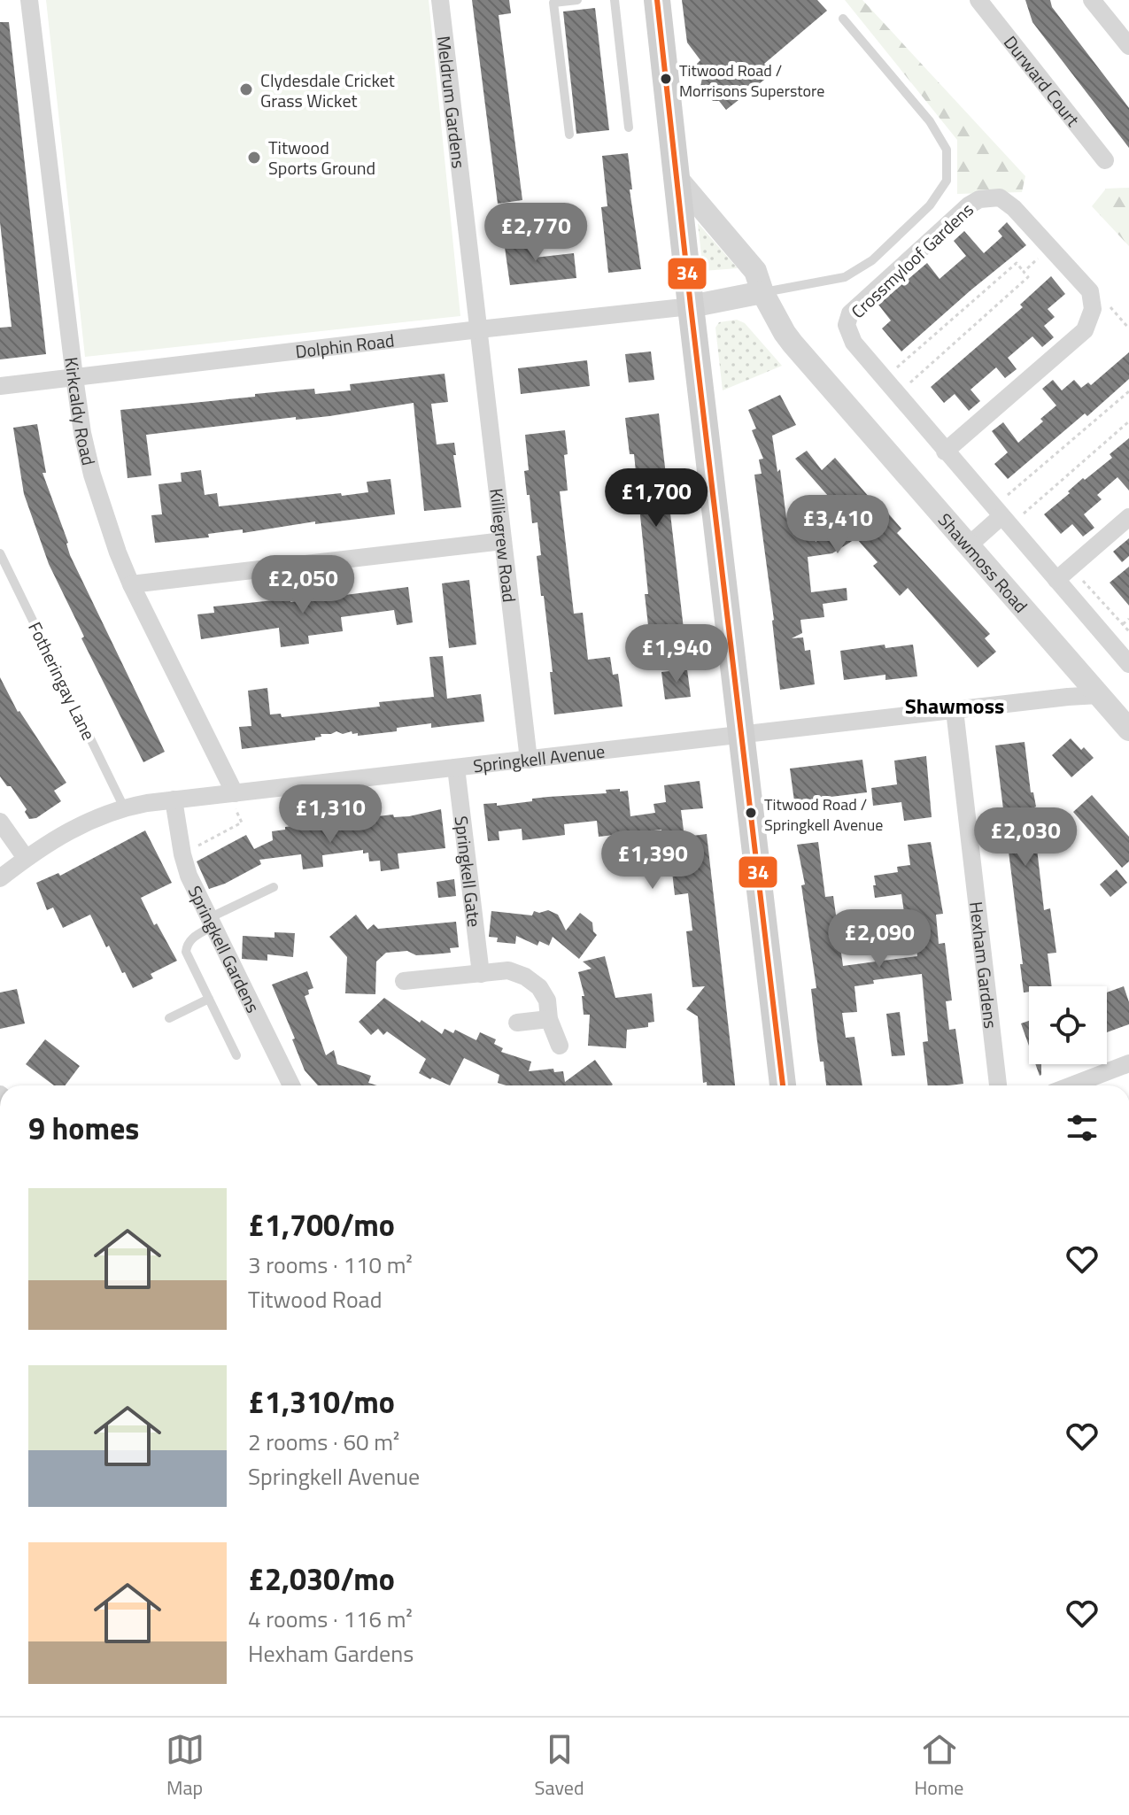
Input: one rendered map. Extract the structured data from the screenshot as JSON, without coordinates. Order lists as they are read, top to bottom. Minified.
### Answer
{"streets":{"street":["Durward Court","Meldrum Gardens","Crossmyloof Gardens","Dolphin Road","Kirkcaldy Road","Killiegrew Road","Shawmoss Road","Springkell Avenue","Springkell Gate","Springkell Gardens","Hexham Gardens"],"lane":["Fotheringay Lane"]},"crossings":[["Meldrum Gardens","Dolphin Road"],["Meldrum Gardens","Killiegrew Road"],["Dolphin Road","Kirkcaldy Road"],["Dolphin Road","Killiegrew Road"],["Kirkcaldy Road","Springkell Avenue"],["Killiegrew Road","Springkell Avenue"],["Shawmoss Road","Springkell Avenue"],["Fotheringay Lane","Springkell Avenue"],["Springkell Avenue","Springkell Gate"],["Springkell Avenue","Springkell Gardens"],["Springkell Avenue","Hexham Gardens"]],"districts":["Shawmoss"],"places":["Titwood Road / Morrisons Superstore","Clydesdale Cricket Grass Wicket","Titwood Sports Ground","Titwood Road / Springkell Avenue"],"lines":["transit line 34"],"page":{"price":["£2,770","£1,700","£3,410","£2,050","£1,940","£1,310","£2,030","£1,390","£2,090"],"heading":"9 homes","list":[{"name":"£1,700/mo","note":"3 rooms · 110 m² · Titwood Road"},{"name":"£1,310/mo","note":"2 rooms · 60 m² · Springkell Avenue"},{"name":"£2,030/mo","note":"4 rooms · 116 m² · Hexham Gardens"}],"tabs":["Map","Saved","Home"]}}
